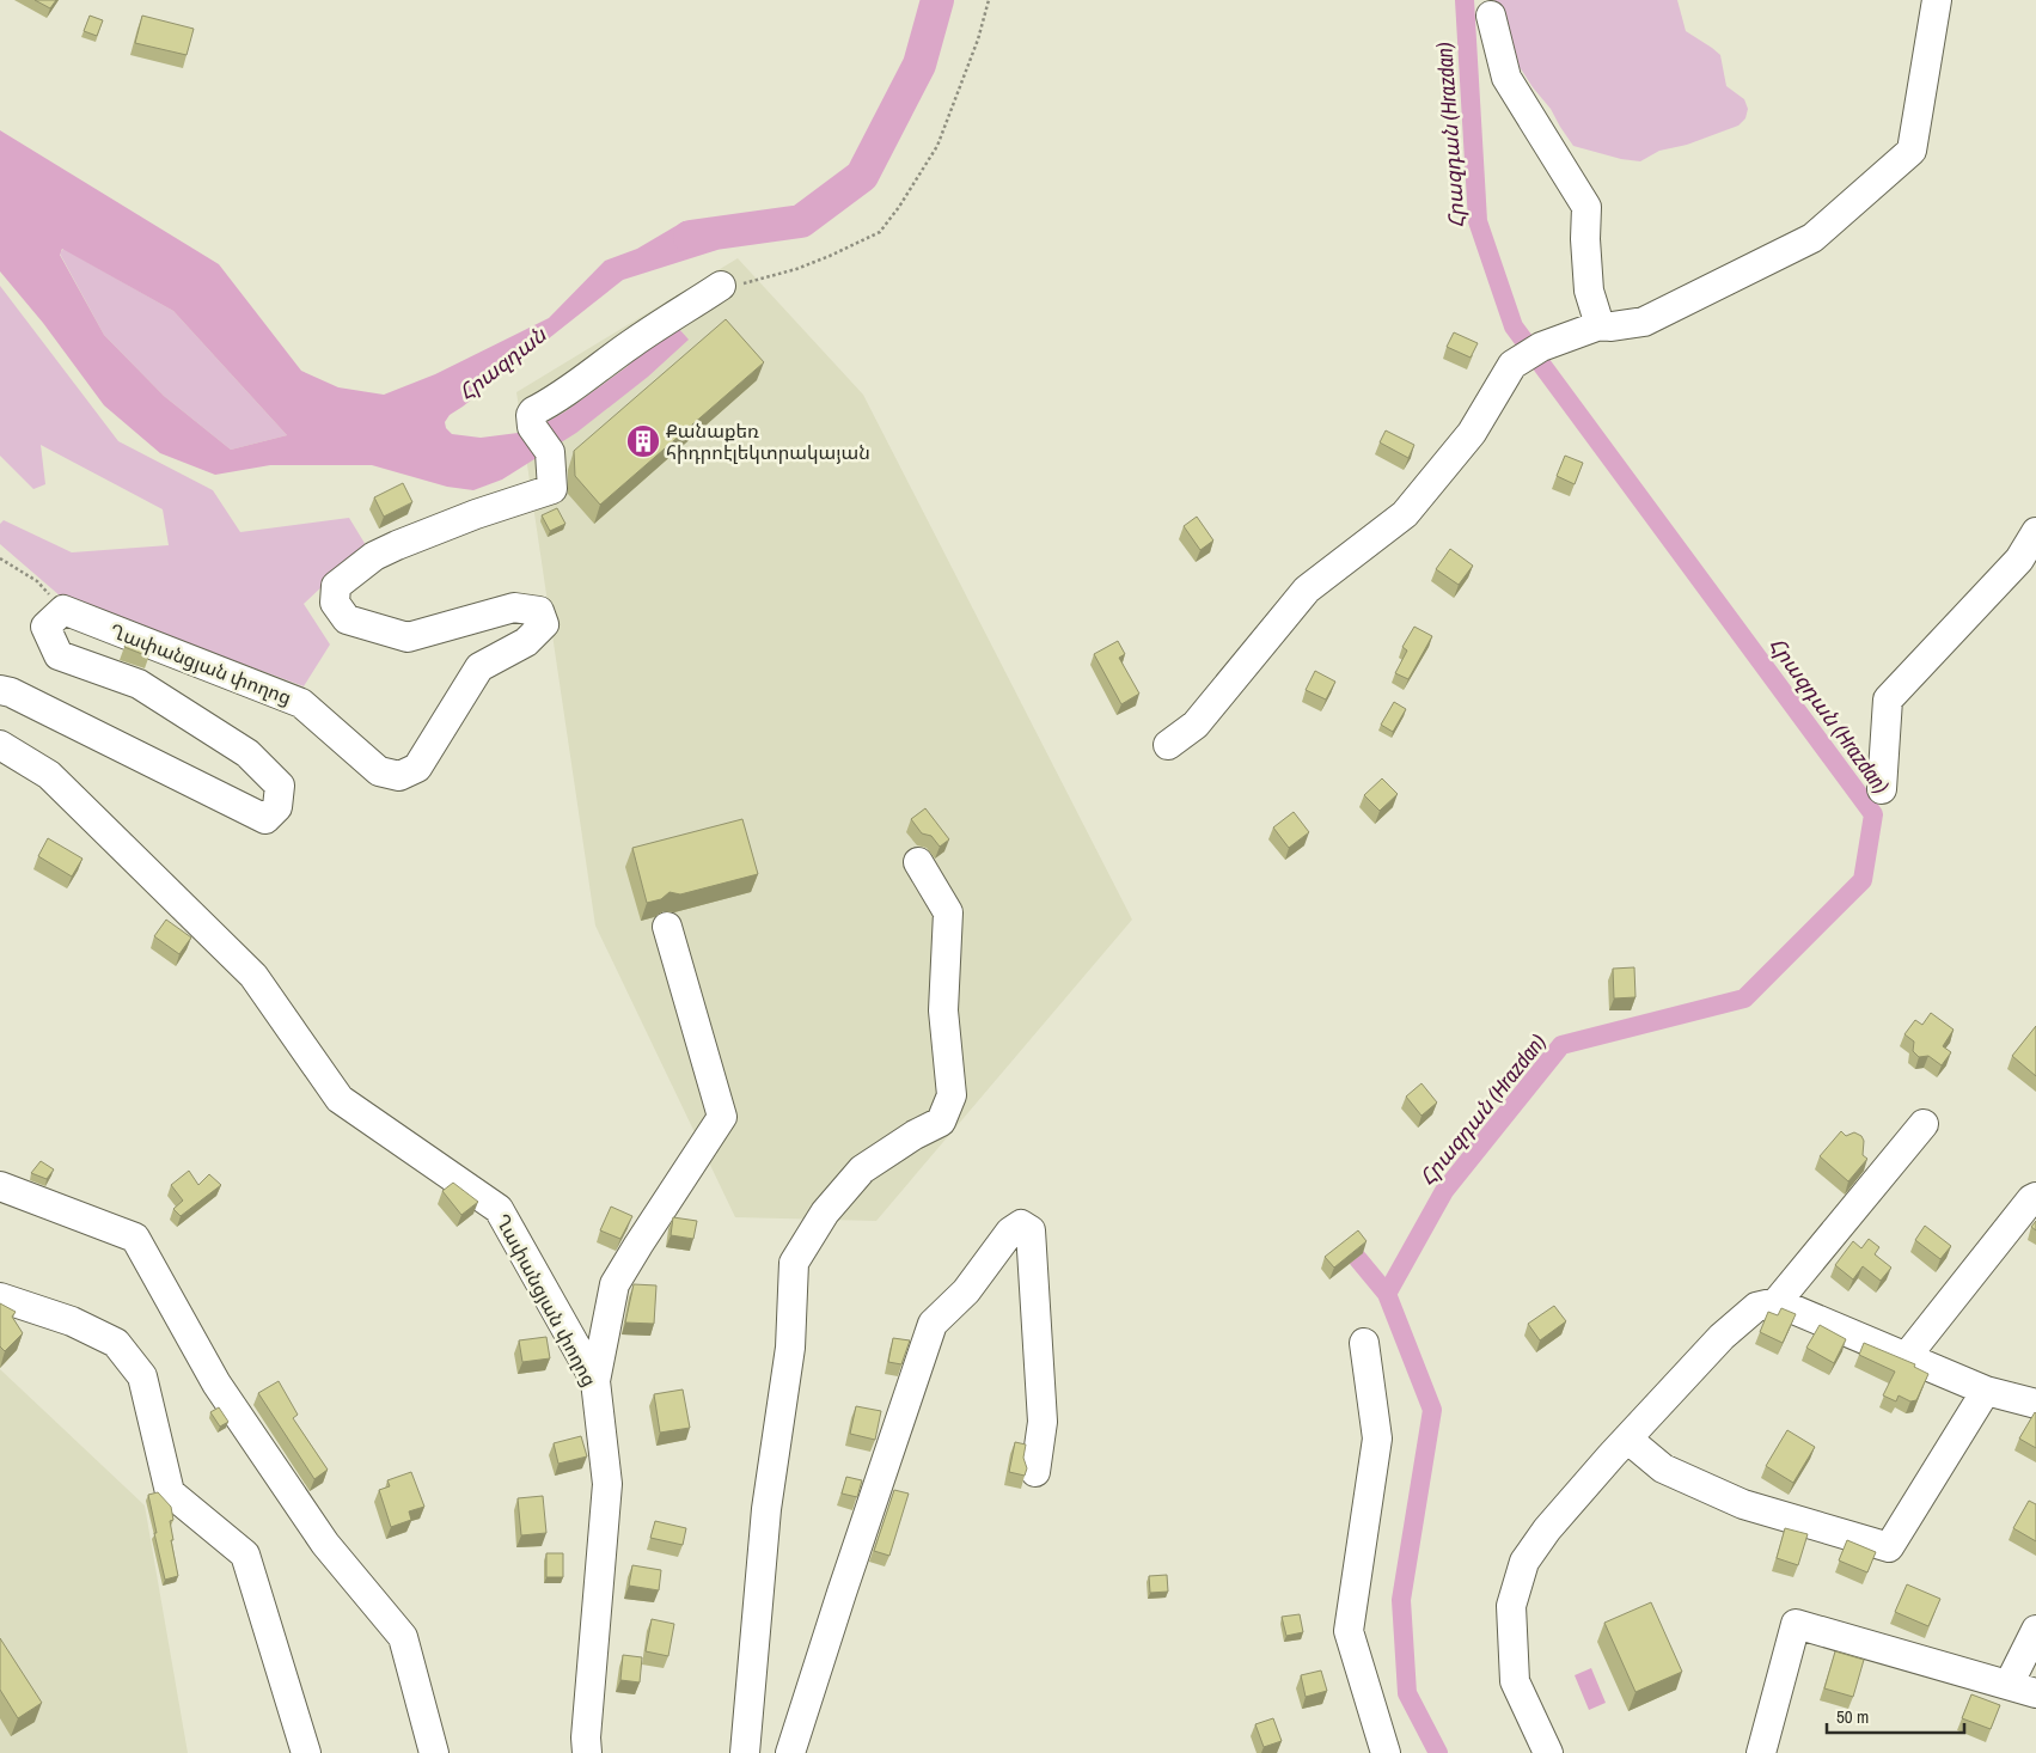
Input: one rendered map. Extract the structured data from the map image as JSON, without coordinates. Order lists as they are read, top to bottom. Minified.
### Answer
{"streets":{"street":["Ղափանցյան փողոց"]},"water":["Հրազդան (Hrazdan)","Հրազդան"],"places":{"building":["Քանաքեռ հիդրոէլեկտրակայան"]},"scale_bar":"50 m"}
